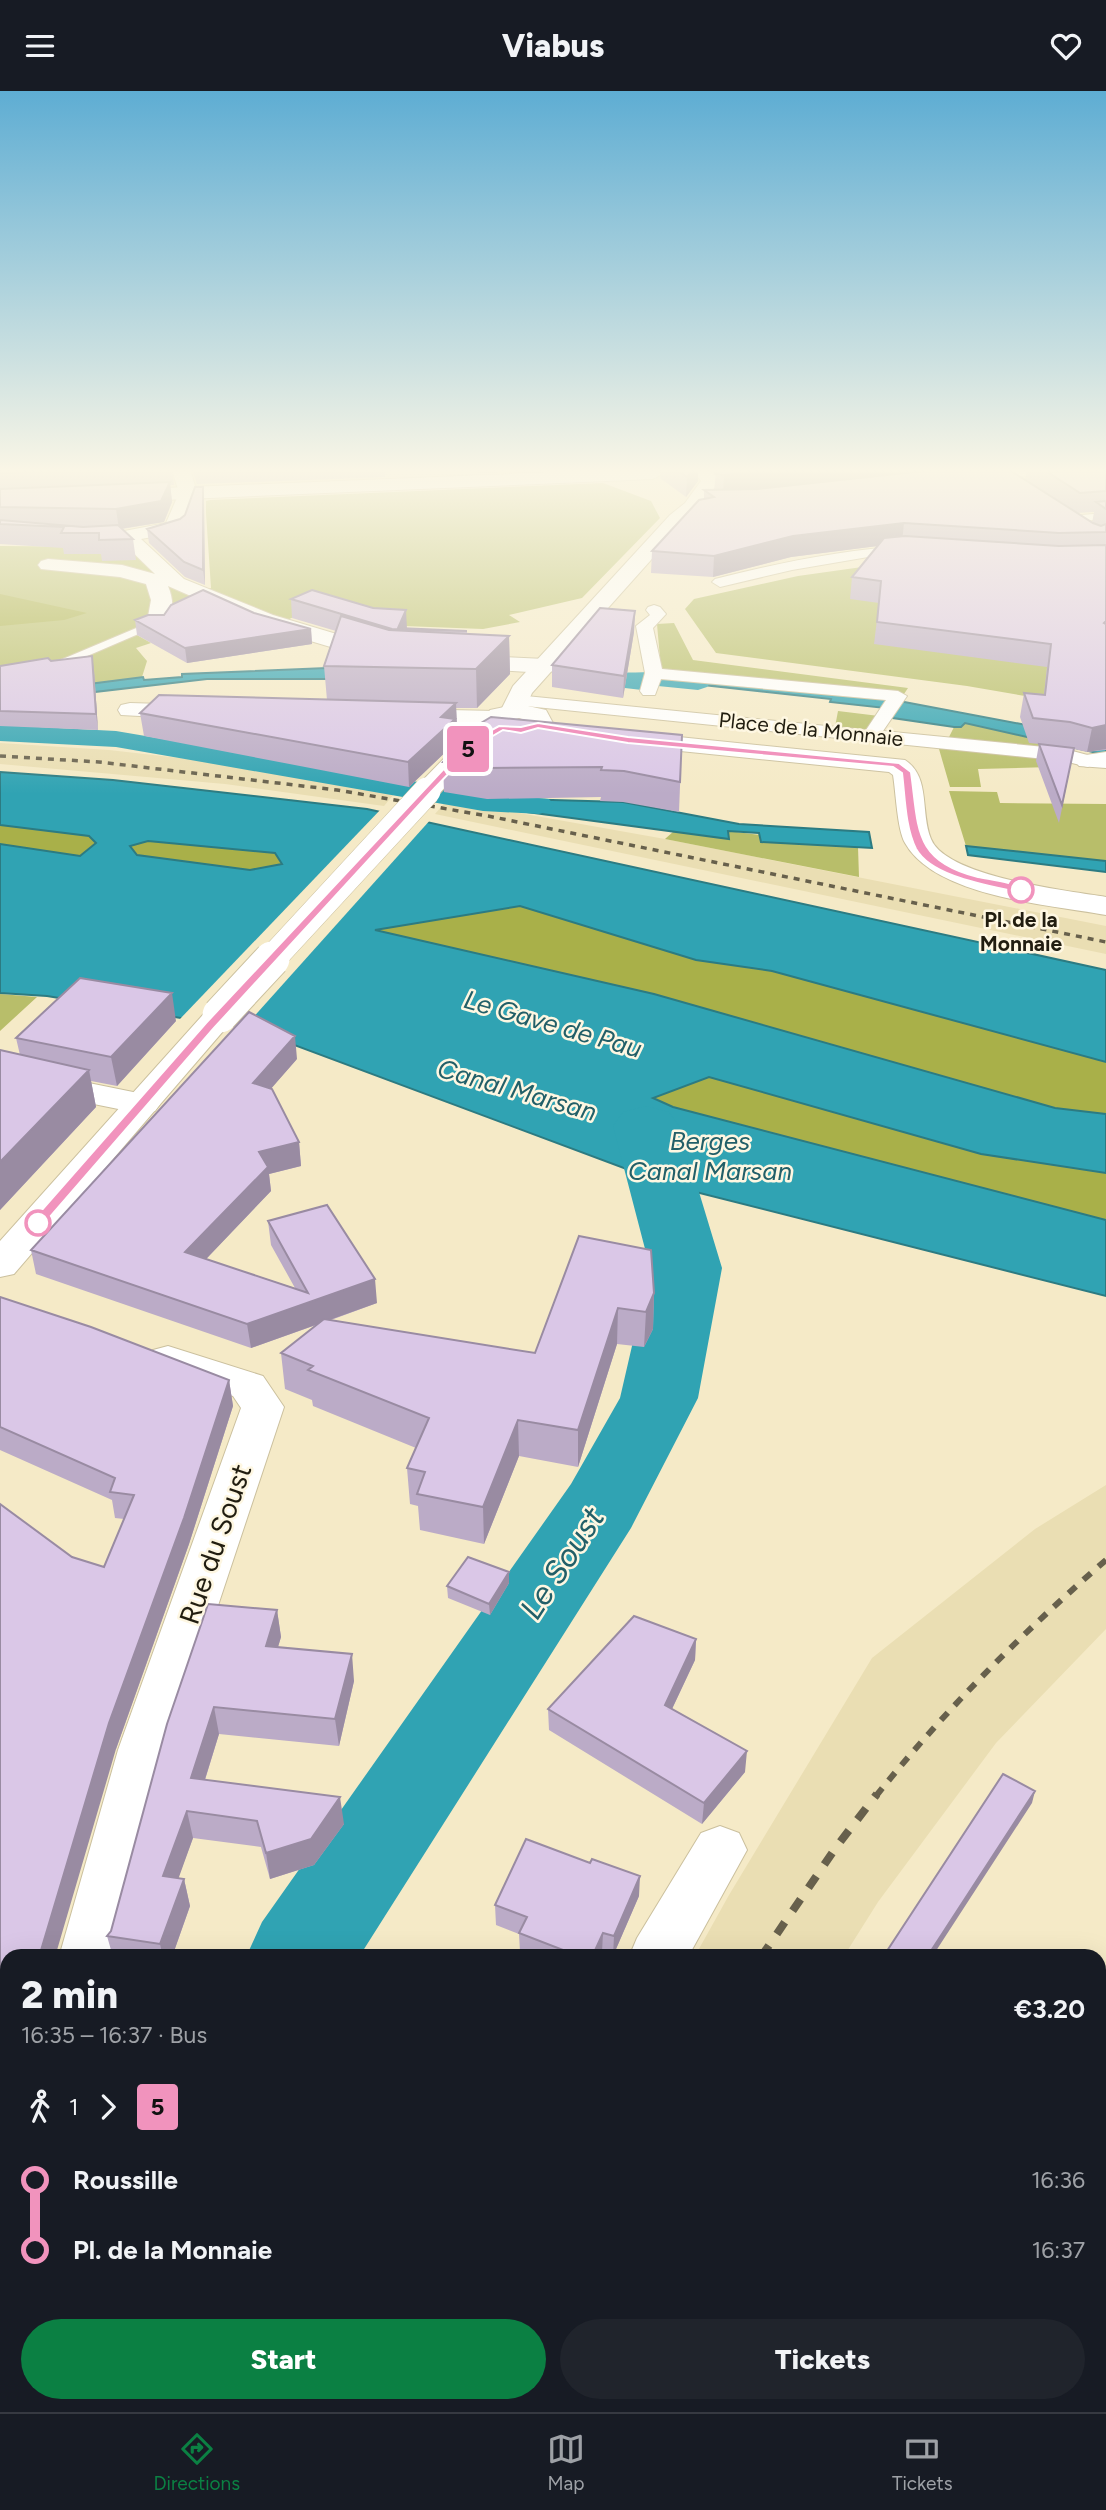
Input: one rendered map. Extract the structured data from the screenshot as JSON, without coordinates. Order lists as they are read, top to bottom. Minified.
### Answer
{"streets":{"street":["Place de la Monnaie","Rue du Soust"]},"water":["Le Gave de Pau","Canal Marsan","Berges Canal Marsan","Le Soust"],"places":["Pl. de la Monnaie"],"lines":["bus line 5"],"page":{"header":"Viabus","on_map":"5","heading":["2 min","16:35 – 16:37 · Bus","€3.20"],"legs":["1","5"],"list":[{"name":"Roussille","value":"16:36"},{"name":"Pl. de la Monnaie","value":"16:37"}],"buttons":["Start","Tickets"],"tabs":["Directions","Map","Tickets"]}}
